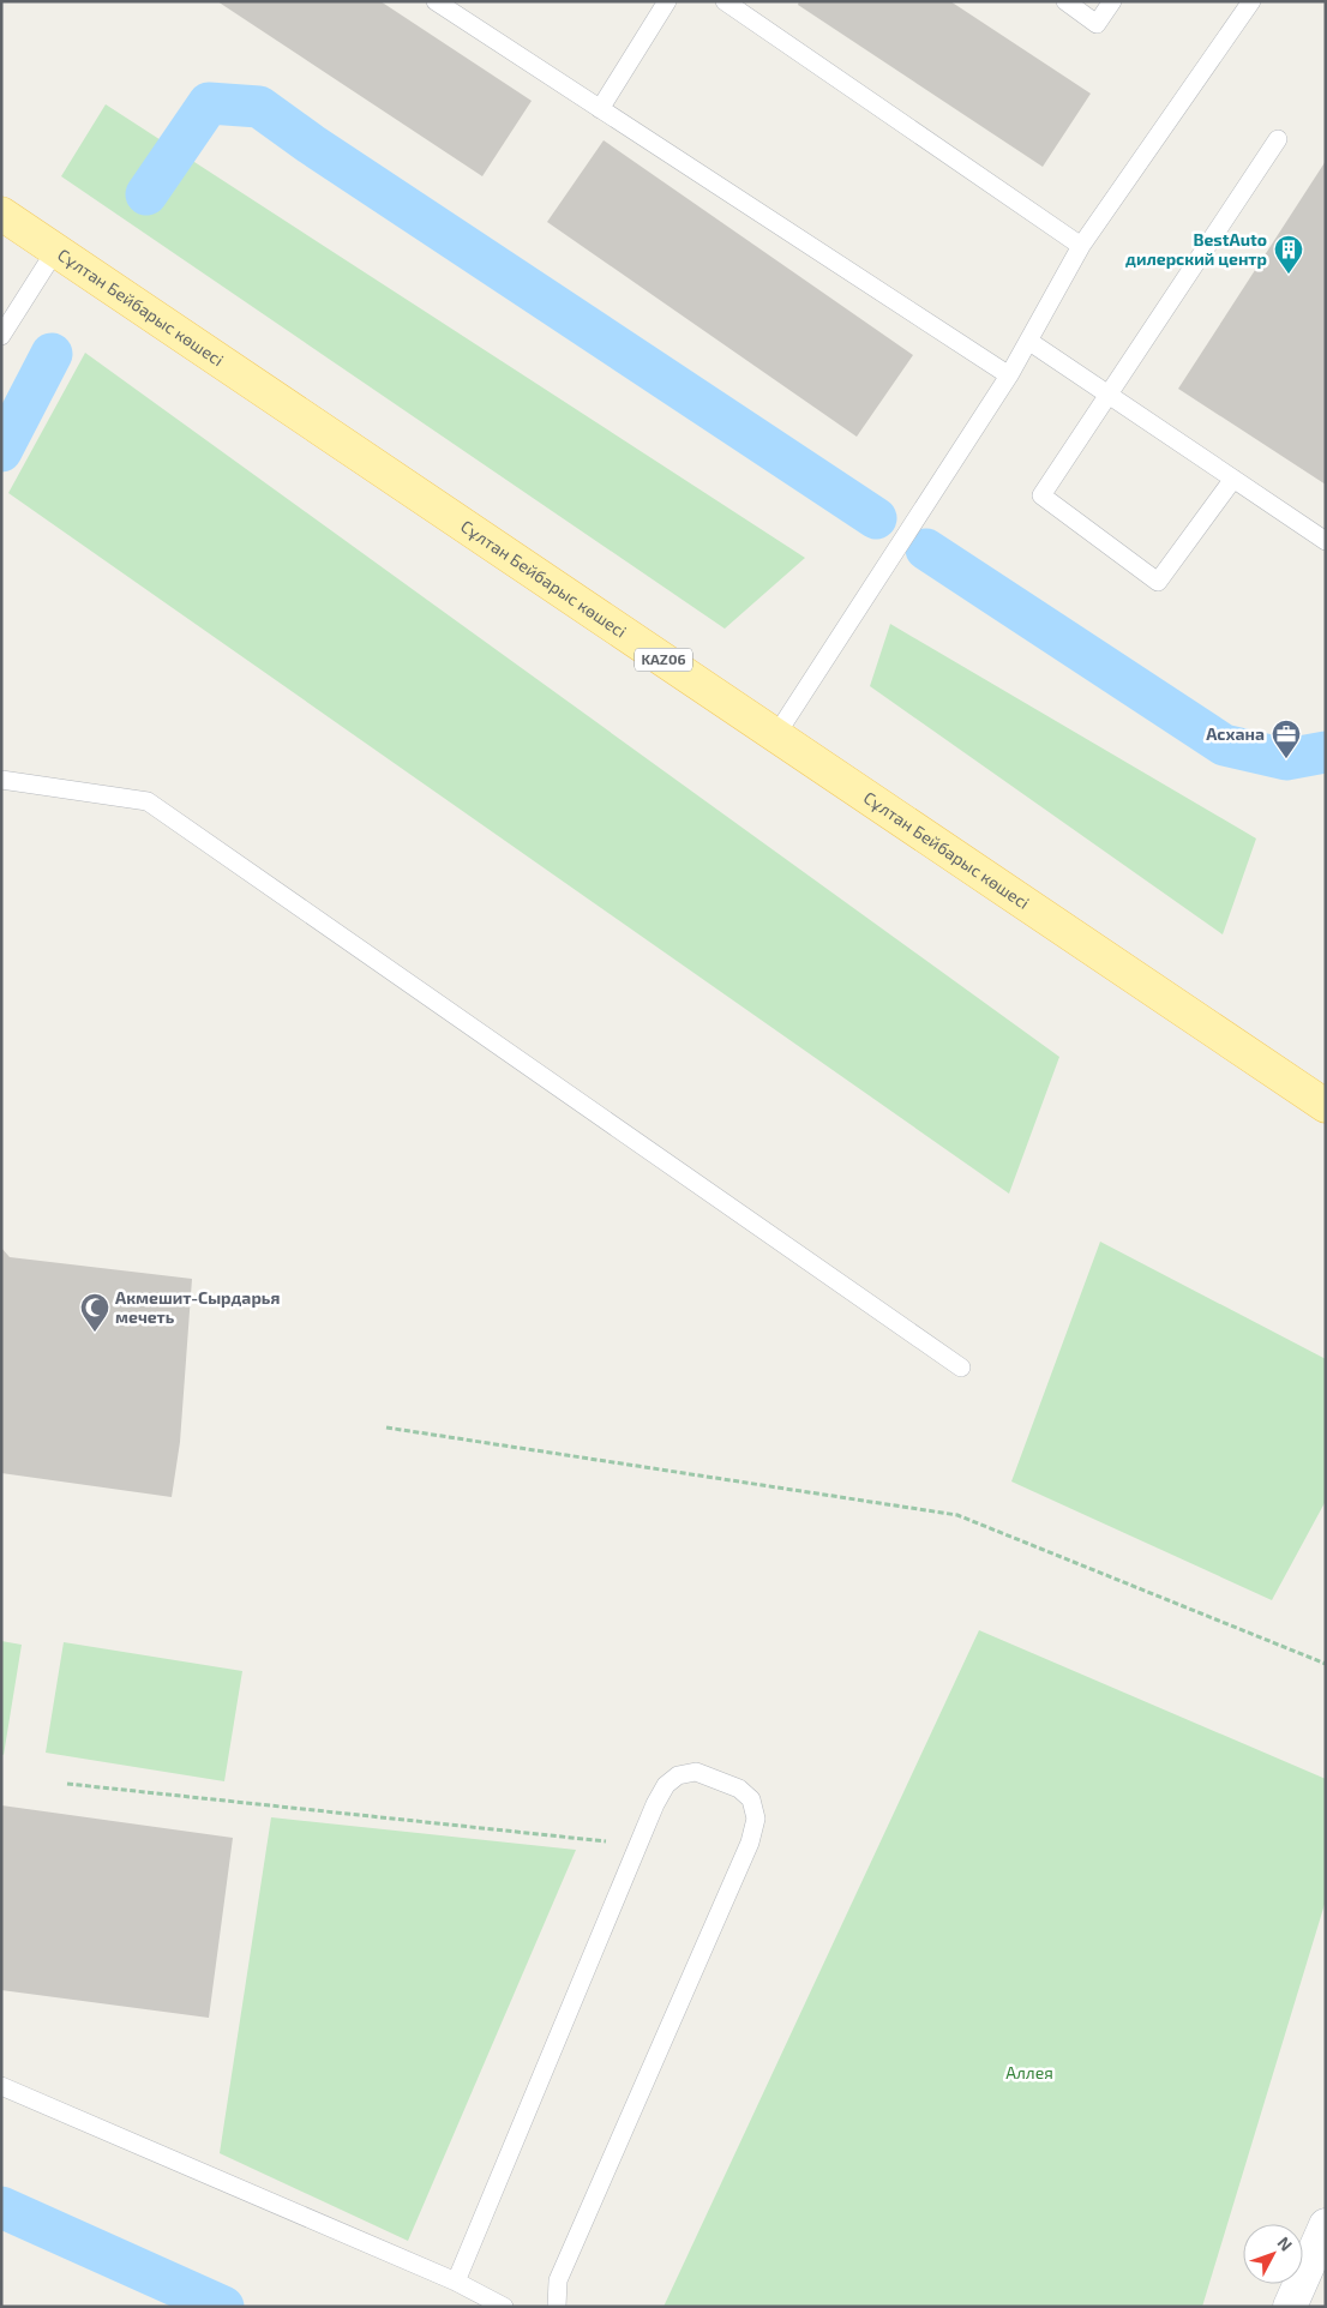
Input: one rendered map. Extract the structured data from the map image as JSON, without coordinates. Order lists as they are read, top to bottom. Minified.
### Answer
{"streets":{"main road":["Сұлтан Бейбарыс көшесі","KAZ06"]},"parks":["Аллея"],"places":{"building":["BestAuto дилерский центр"],"office":["Асхана"],"mosque":["Акмешит-Сырдарья мечеть"]},"north":"top right"}
